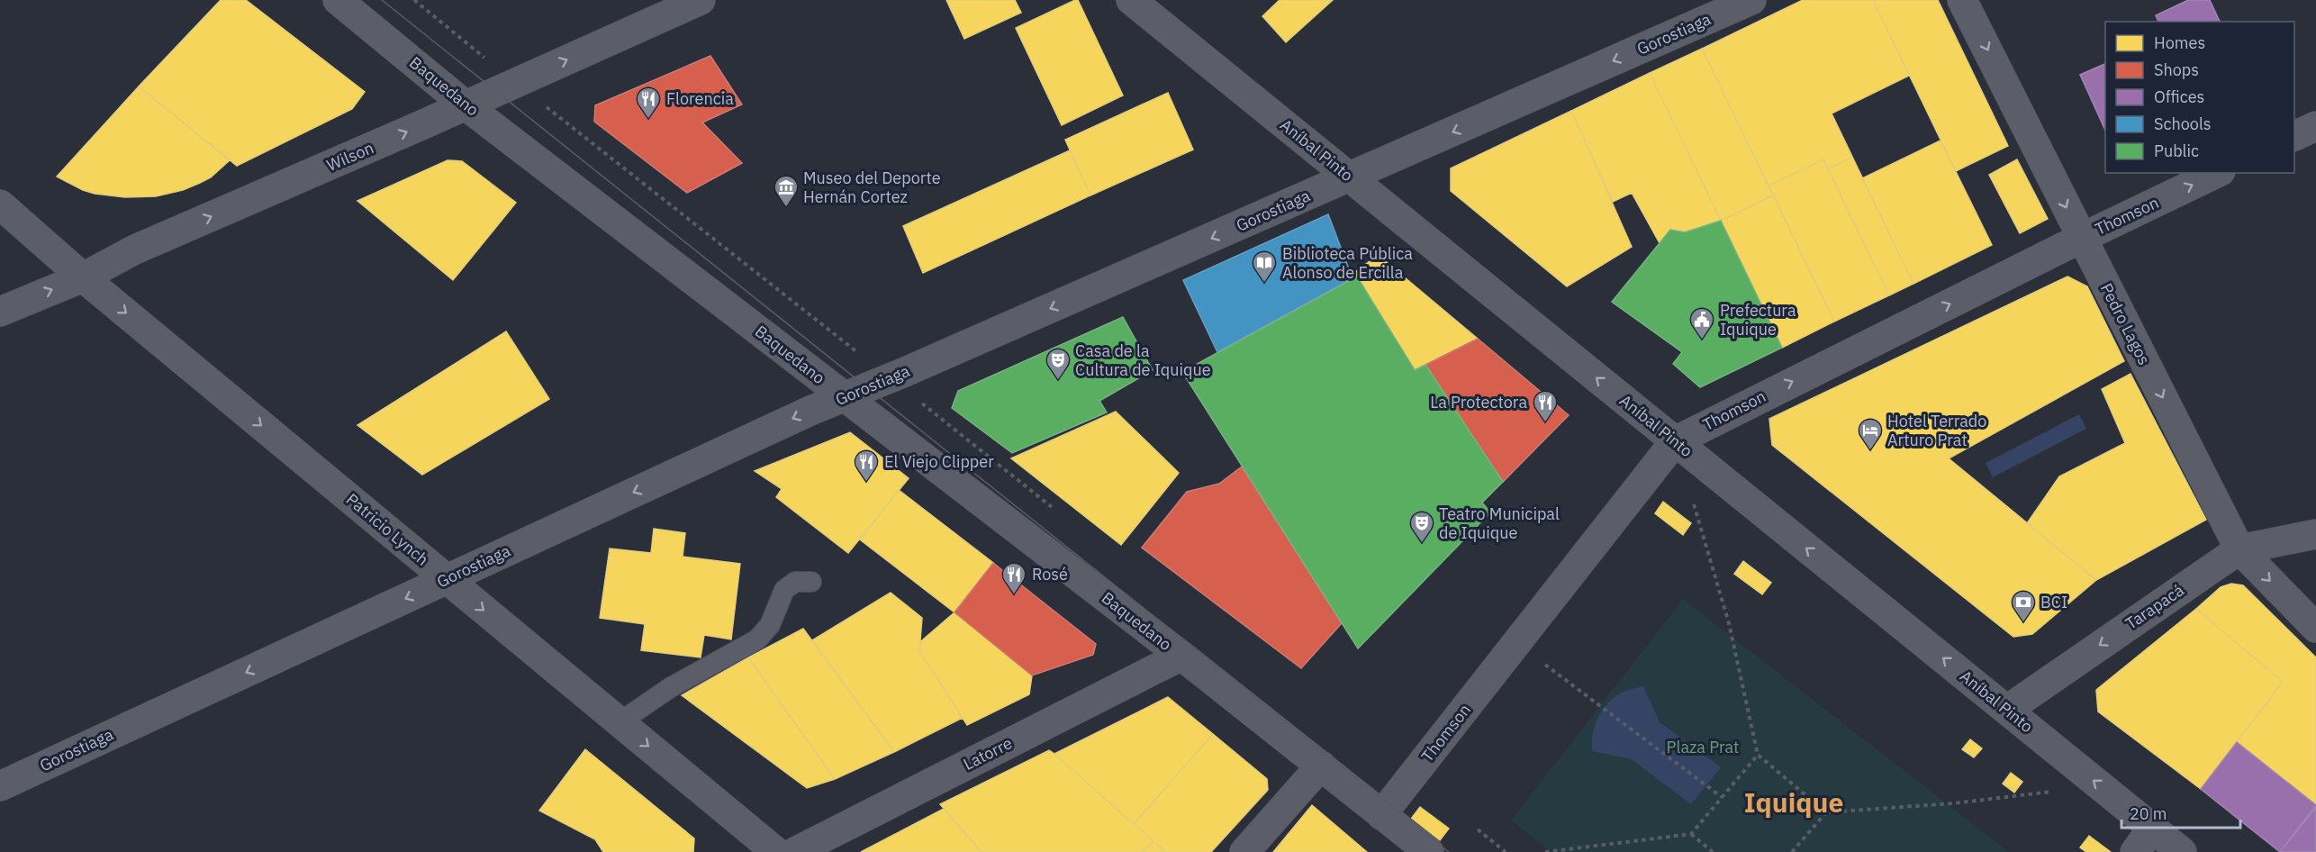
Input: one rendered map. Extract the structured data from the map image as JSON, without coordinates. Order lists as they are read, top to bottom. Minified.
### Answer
{"streets":{"street":["Gorostiaga","Baquedano","Aníbal Pinto","Wilson","Thomson","Pedro Lagos","Patricio Lynch","Tarapacá","Latorre"]},"crossings":[["Gorostiaga","Baquedano"],["Gorostiaga","Aníbal Pinto"],["Gorostiaga","Patricio Lynch"],["Baquedano","Wilson"],["Baquedano","Thomson"],["Baquedano","Latorre"],["Aníbal Pinto","Thomson"],["Aníbal Pinto","Tarapacá"],["Wilson","Patricio Lynch"],["Thomson","Pedro Lagos"],["Pedro Lagos","Tarapacá"]],"one_way":["Gorostiaga","Aníbal Pinto","Wilson","Thomson","Pedro Lagos","Patricio Lynch","Tarapacá"],"districts":["Iquique"],"parks":["Plaza Prat"],"places":{"restaurant":["Florencia","La Protectora","El Viejo Clipper","Rosé"],"museum":["Museo del Deporte Hernán Cortez"],"library":["Biblioteca Pública Alonso de Ercilla"],"public building":["Prefectura Iquique"],"theatre":["Casa de la Cultura de Iquique","Teatro Municipal de Iquique"],"hotel":["Hotel Terrado Arturo Prat"],"bank":["BCI"]},"legend":["Homes","Shops","Offices","Schools","Public"],"scale_bar":"20 m"}
